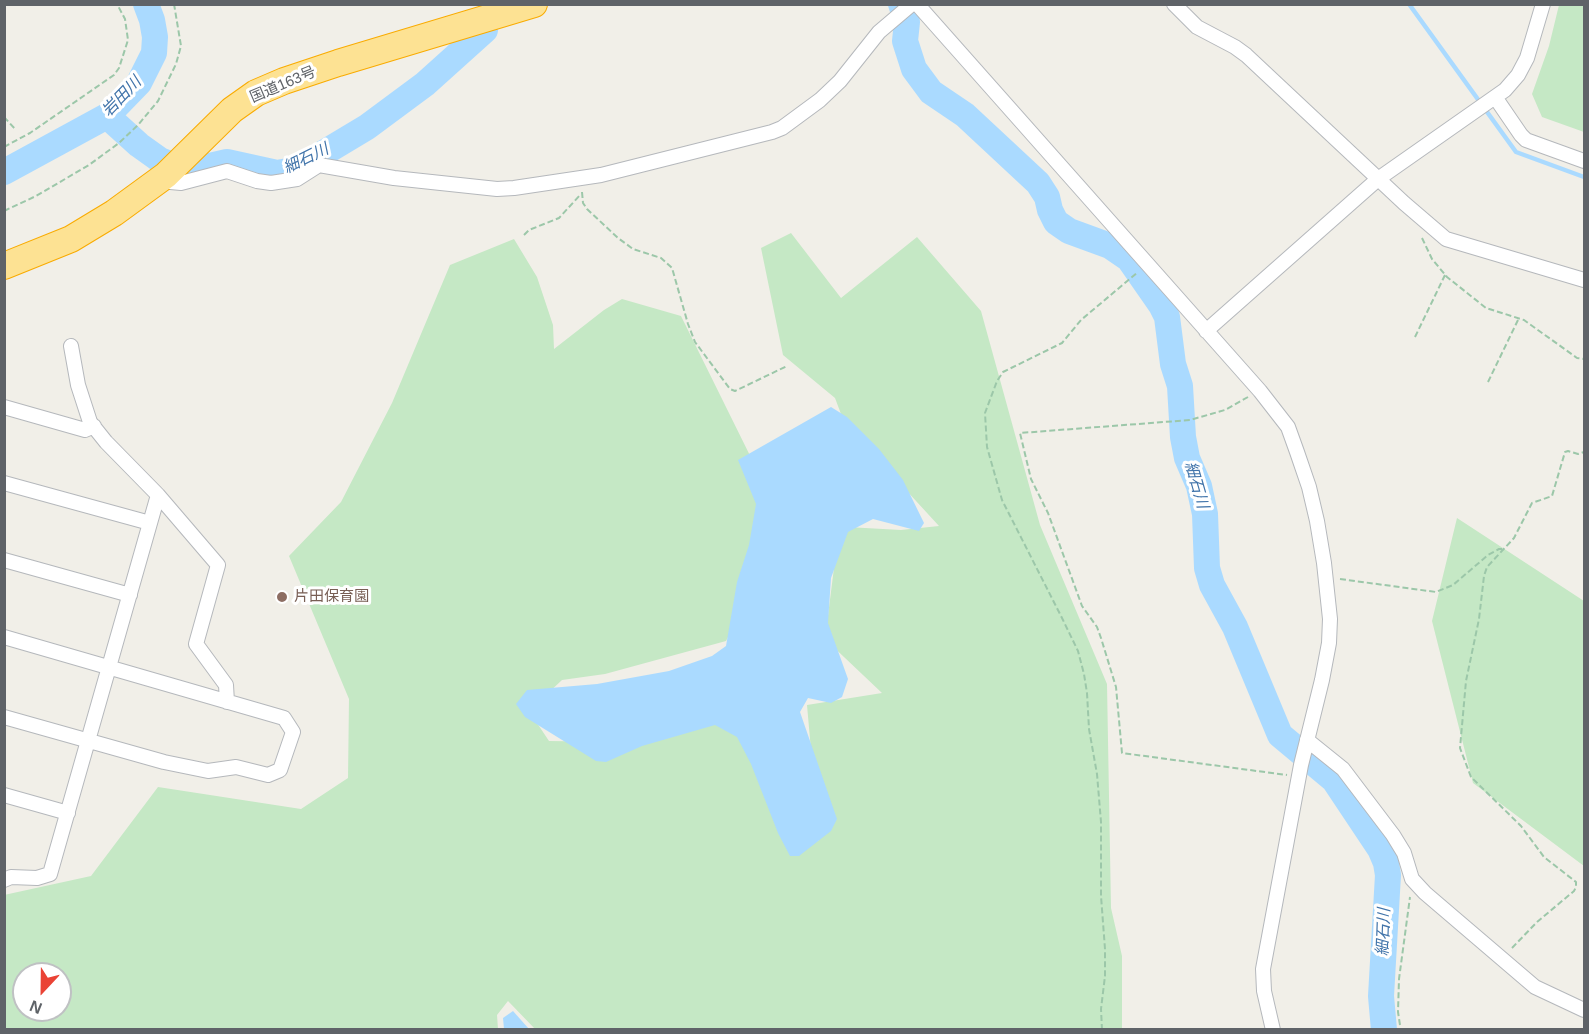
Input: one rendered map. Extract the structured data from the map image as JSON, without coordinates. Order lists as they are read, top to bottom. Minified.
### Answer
{"streets":{"highway":["国道163号"]},"water":["岩田川","細石川"],"places":["片田保育園"],"north":"bottom"}
